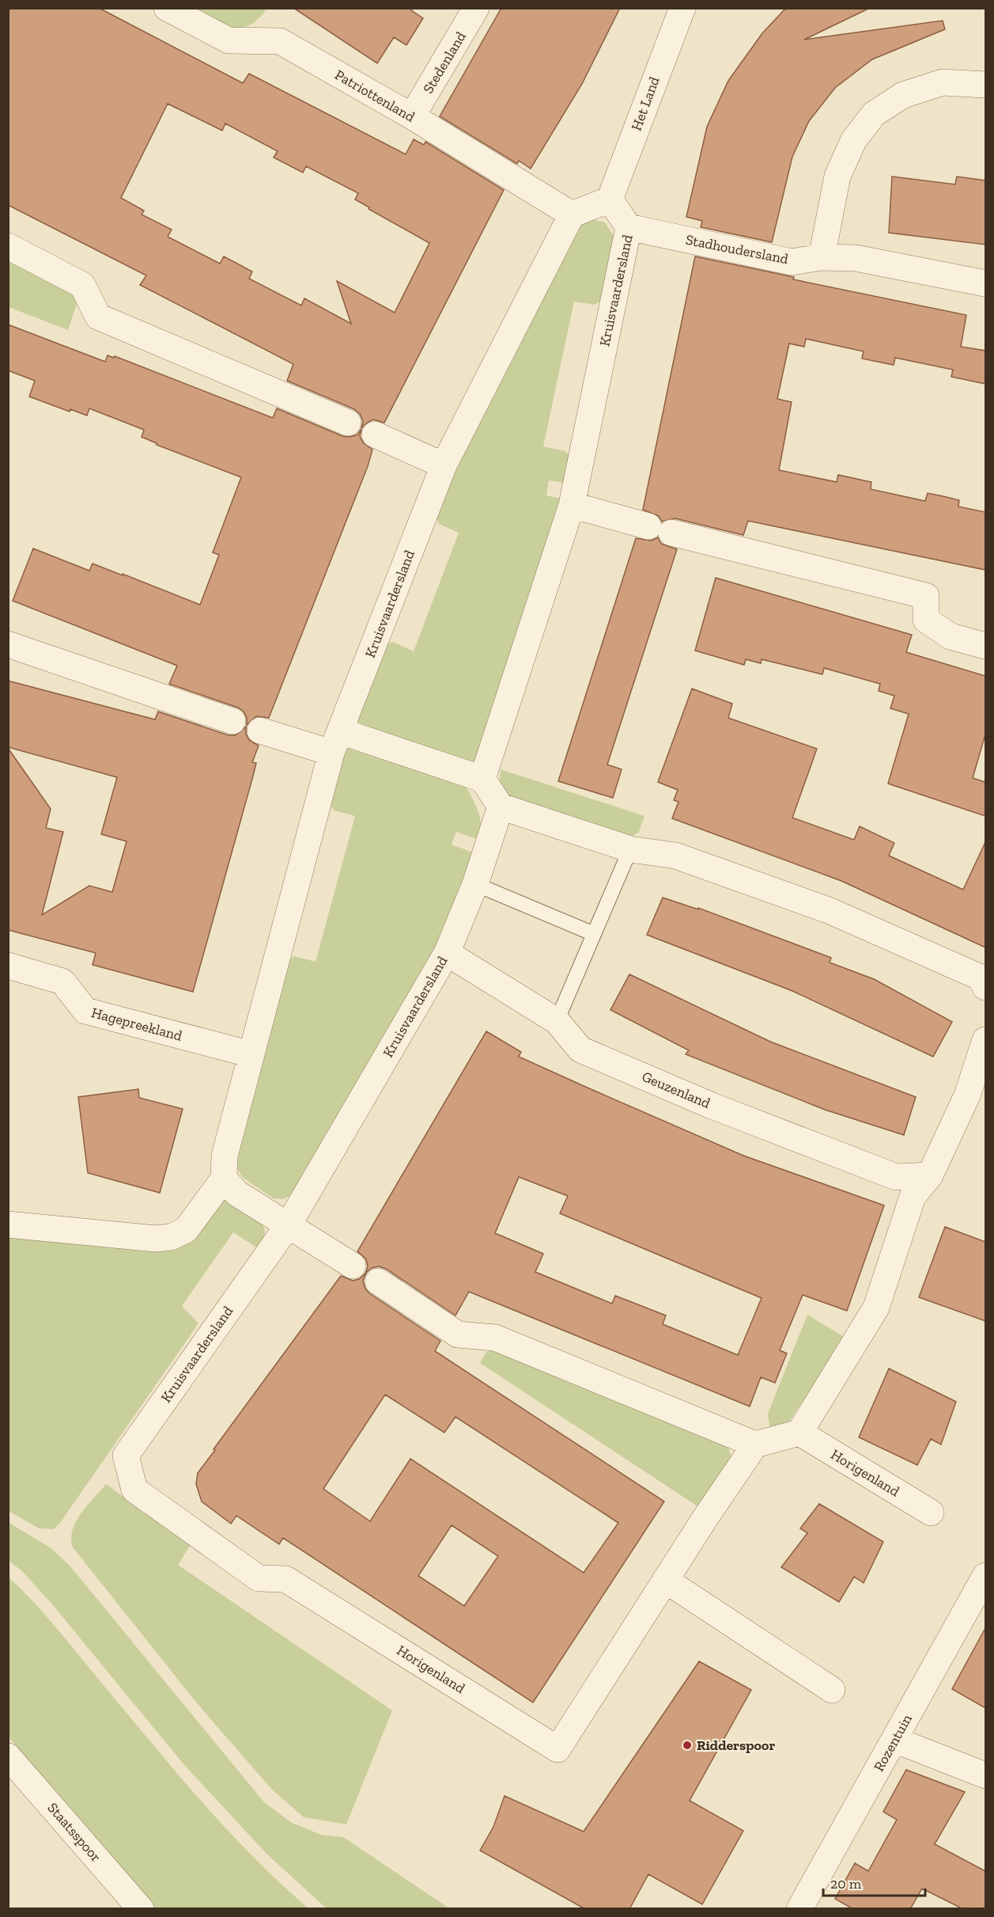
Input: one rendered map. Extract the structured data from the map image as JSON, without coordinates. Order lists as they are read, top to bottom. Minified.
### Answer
{"streets":{"street":["Stedenland","Patriottenland","Het Land","Stadhoudersland","Kruisvaardersland","Hagepreekland","Geuzenland","Horigenland","Rozentuin","Staatsspoor"]},"crossings":[["Stedenland","Patriottenland"],["Patriottenland","Kruisvaardersland"],["Het Land","Kruisvaardersland"],["Stadhoudersland","Kruisvaardersland"],["Kruisvaardersland","Hagepreekland"],["Kruisvaardersland","Geuzenland"],["Kruisvaardersland","Horigenland"]],"places":["Ridderspoor"],"scale_bar":"20 m"}
